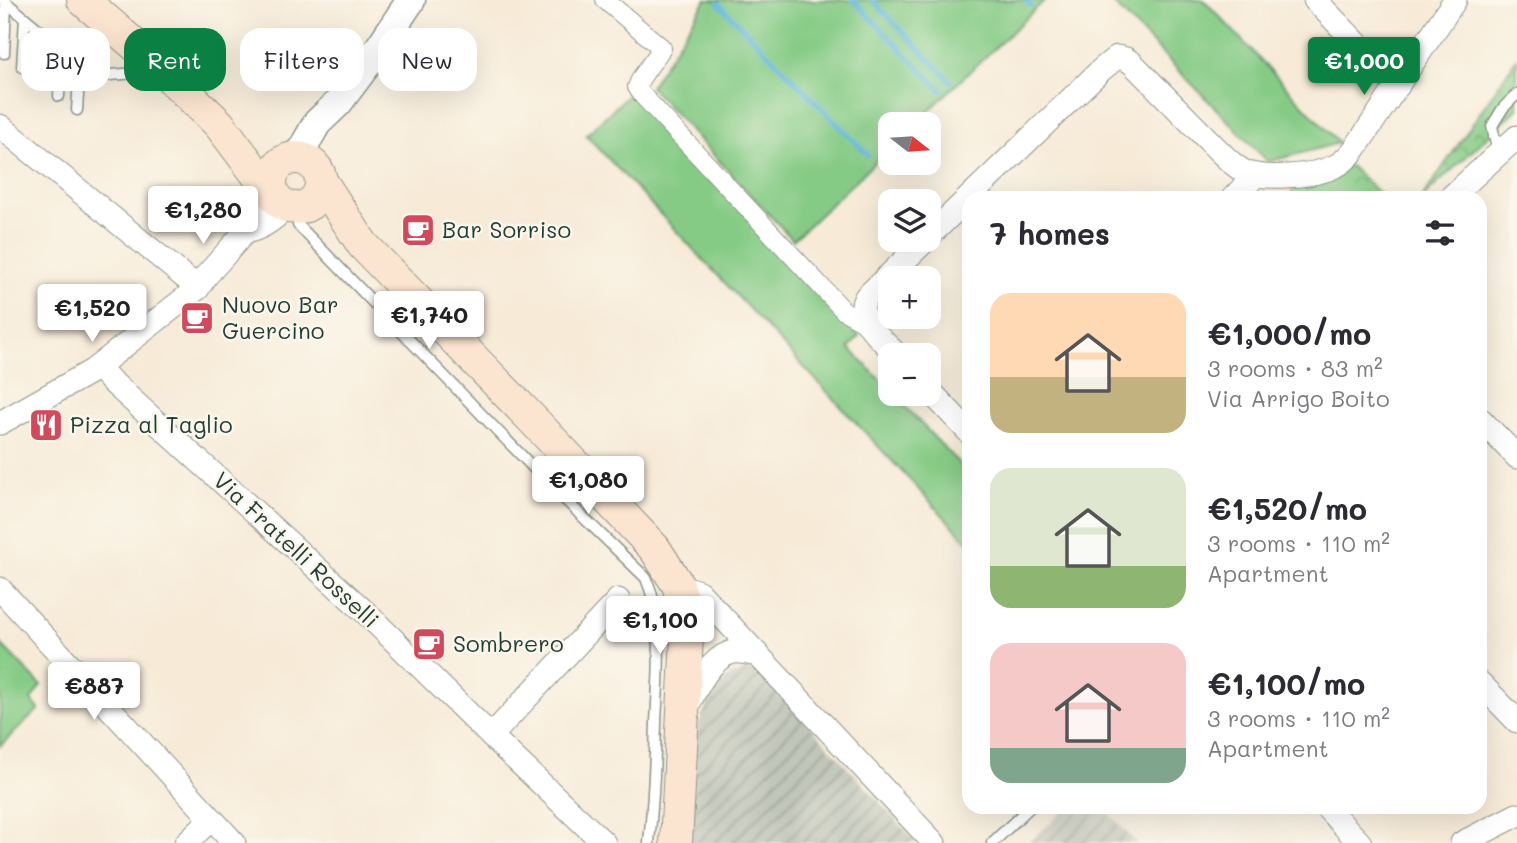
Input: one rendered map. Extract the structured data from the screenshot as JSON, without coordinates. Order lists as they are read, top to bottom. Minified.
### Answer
{"streets":{"street":["Via Fratelli Rosselli"]},"places":{"cafe":["Bar Sorriso","Nuovo Bar Guercino","Sombrero"],"restaurant":["Pizza al Taglio"]},"north":"right","page":{"chip":["Buy","Rent","Filters","New"],"price":["€1,000","€1,280","€1,520","€1,740","€1,080","€1,100","€887"],"map_buttons":["+","−"],"heading":"7 homes","list":[{"name":"€1,000/mo","note":"3 rooms · 83 m² · Via Arrigo Boito"},{"name":"€1,520/mo","note":"3 rooms · 110 m² · Apartment"},{"name":"€1,100/mo","note":"3 rooms · 110 m² · Apartment"}]}}
